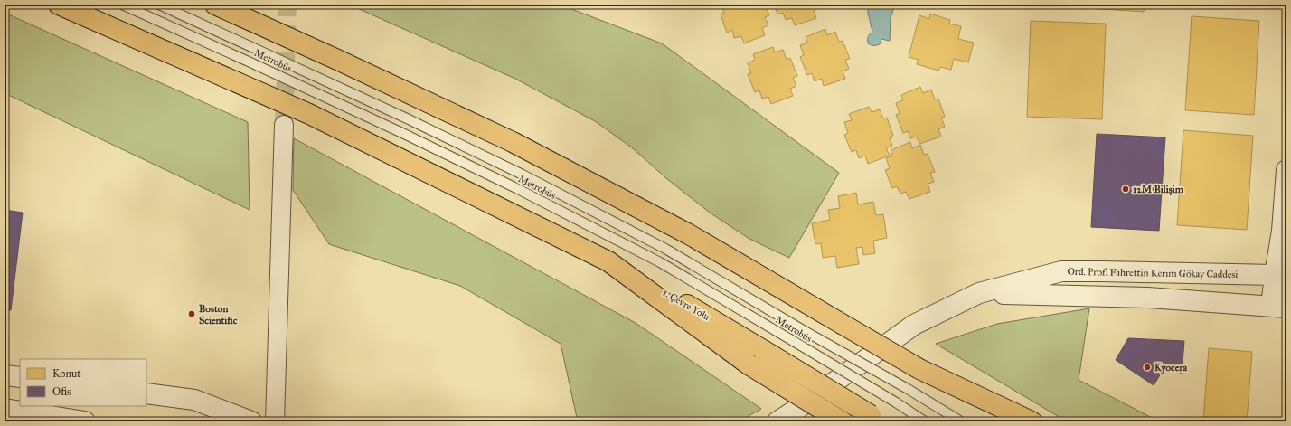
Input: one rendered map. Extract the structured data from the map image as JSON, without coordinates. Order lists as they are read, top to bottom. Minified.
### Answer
{"streets":{"highway":["1. Çevre Yolu"],"street":["Ord. Prof. Fahrettin Kerim Gökay Caddesi"],"lane":["Metrobüs"]},"places":["12M Bilişim","Boston Scientific","Kyocera"],"legend":["Konut","Ofis"]}
